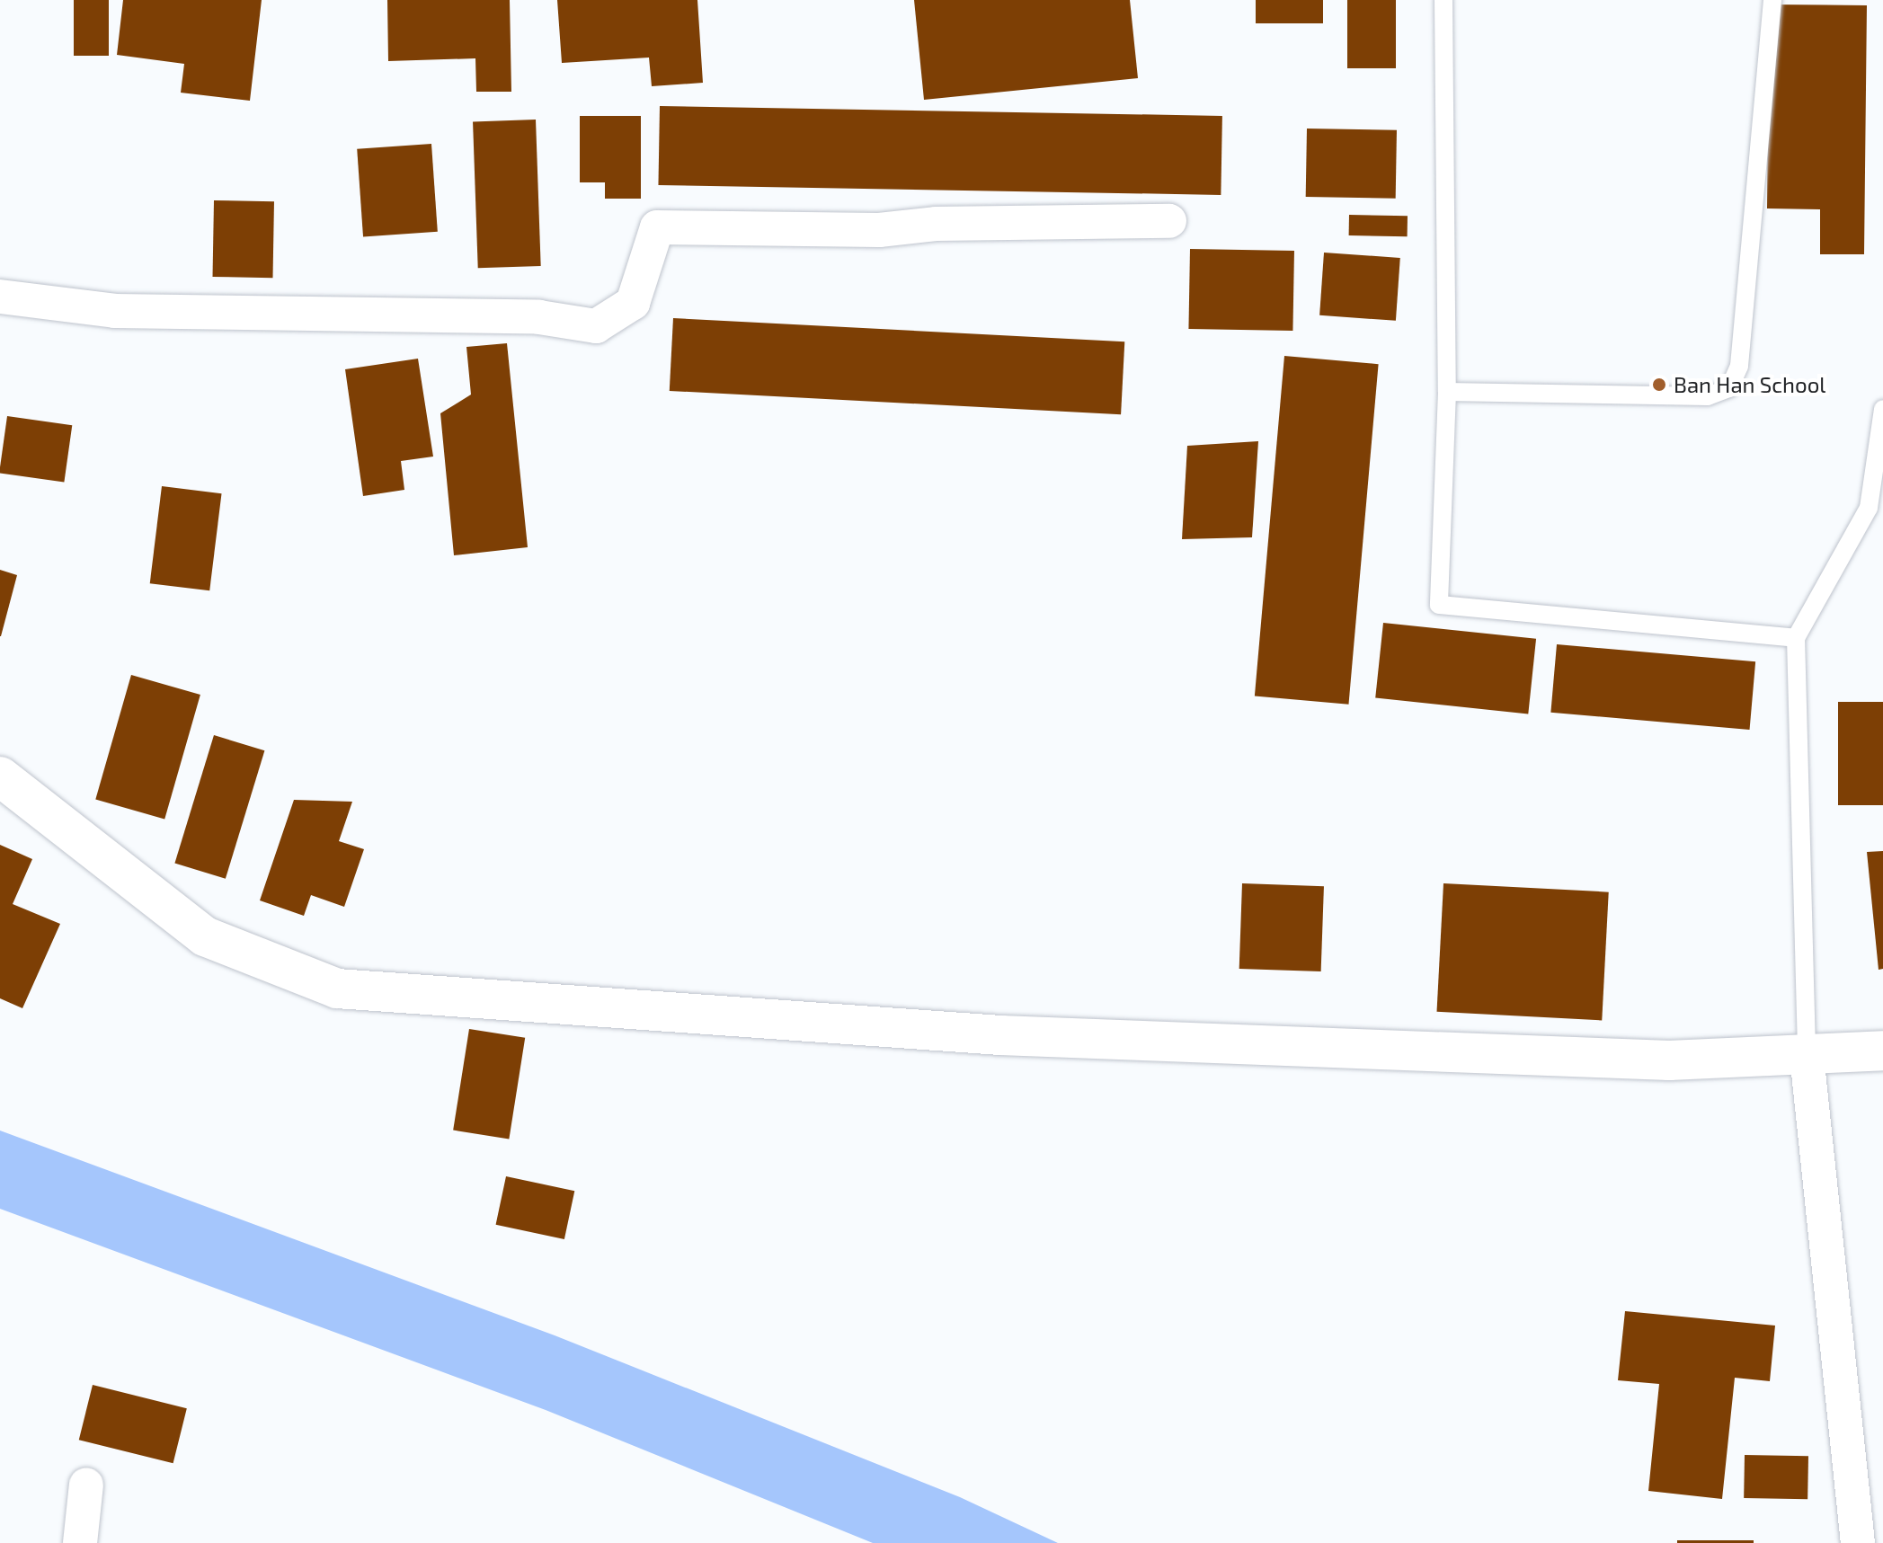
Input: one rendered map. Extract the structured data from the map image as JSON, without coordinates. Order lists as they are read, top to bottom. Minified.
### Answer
{"places":["Ban Han School"]}
